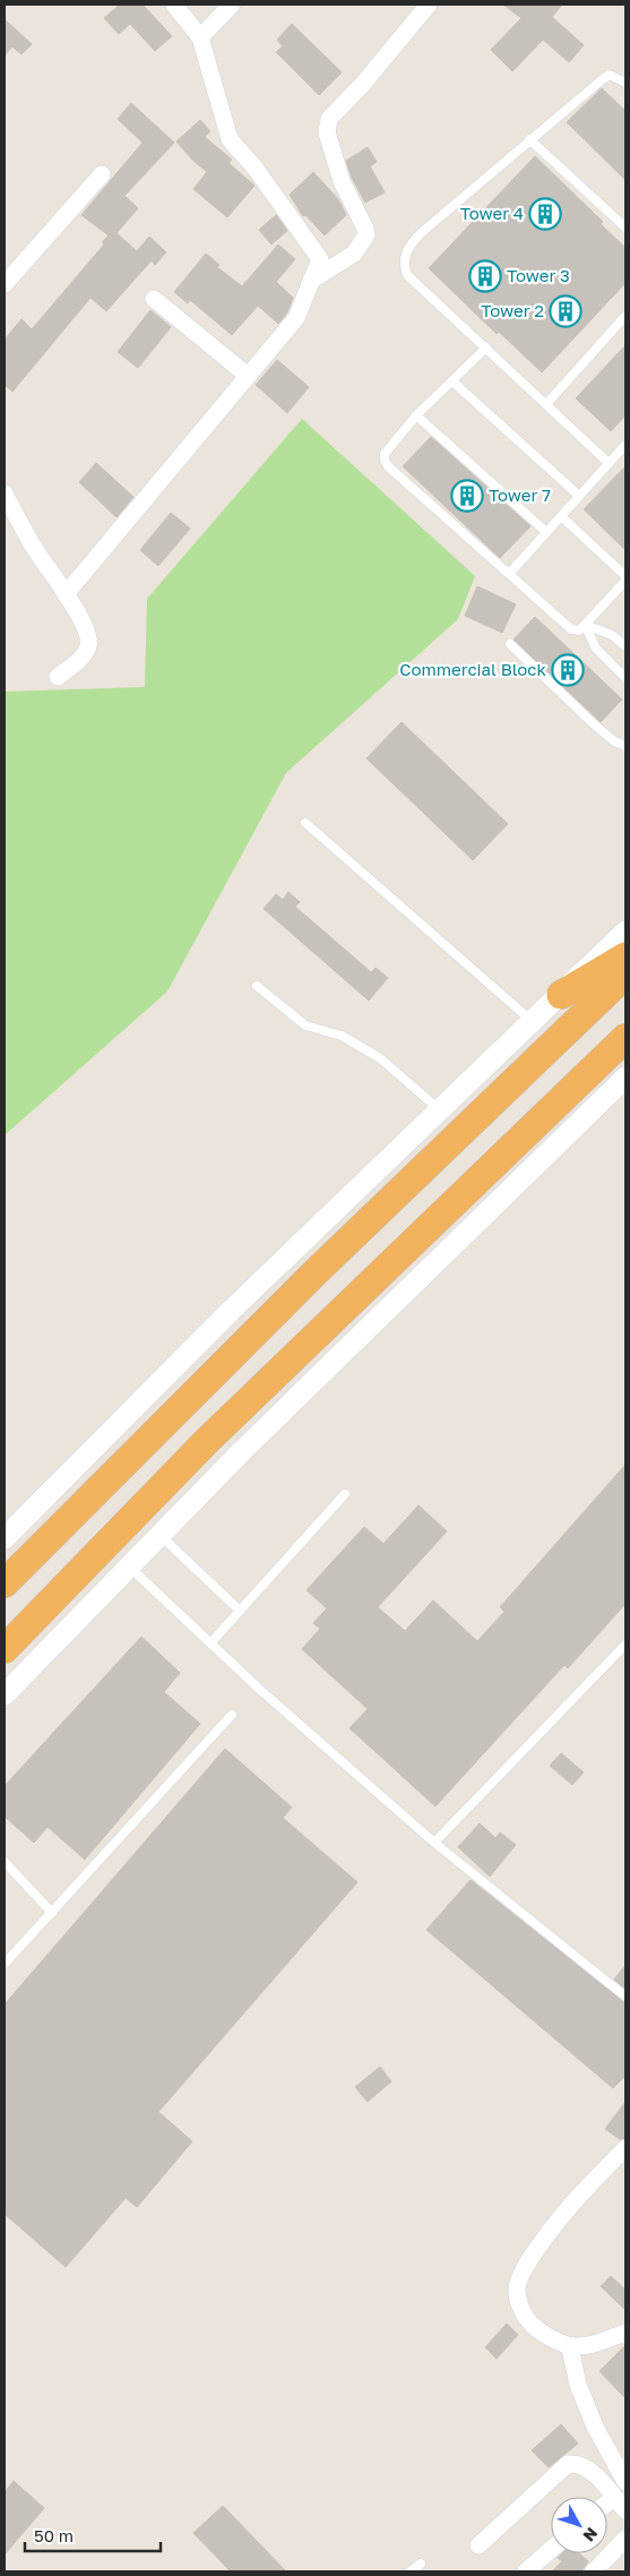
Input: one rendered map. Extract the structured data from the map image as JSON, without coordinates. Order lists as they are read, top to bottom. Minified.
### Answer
{"places":{"building":["Tower 4","Tower 3","Tower 2","Tower 7","Commercial Block"]},"scale_bar":"50 m","north":"bottom right"}
